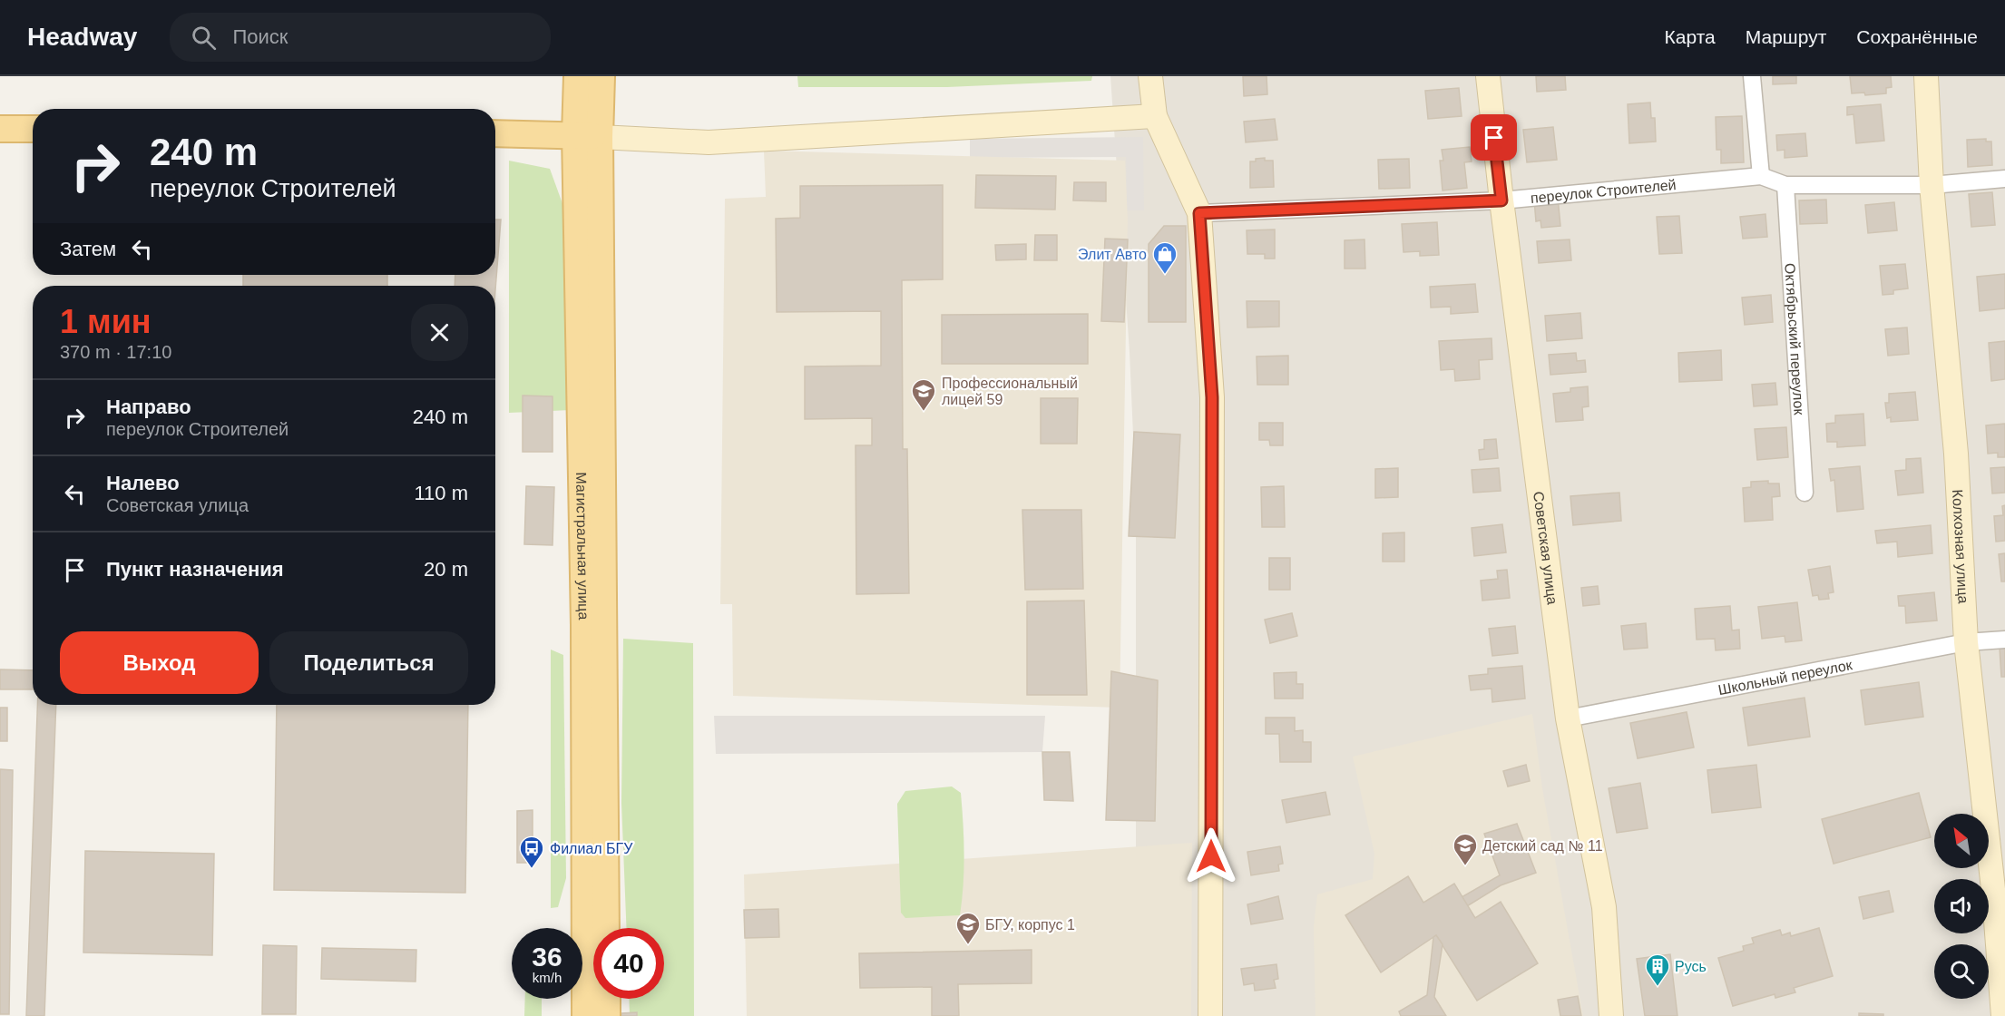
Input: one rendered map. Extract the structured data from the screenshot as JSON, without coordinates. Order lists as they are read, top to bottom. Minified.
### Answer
{"streets":{"main road":["Магистральная улица"],"street":["переулок Строителей","Октябрьский переулок","Колхозная улица","Советская улица","Школьный переулок"]},"crossings":[["переулок Строителей","Октябрьский переулок"],["переулок Строителей","Колхозная улица"],["переулок Строителей","Советская улица"],["Колхозная улица","Школьный переулок"],["Советская улица","Школьный переулок"]],"places":{"shop":["Элит Авто"],"school or university":["Профессиональный лицей 59","Детский сад № 11","БГУ, корпус 1"],"bus stop":["Филиал БГУ"],"building":["Русь"]},"north":"top left","page":{"header":"Headway","search":"Поиск","nav":["Карта","Маршрут","Сохранённые"],"turn":["240 m","переулок Строителей"],"then":"Затем","heading":["1 мин","370 m · 17:10"],"list":[{"name":"Направо","note":"переулок Строителей","value":"240 m"},{"name":"Налево","note":"Советская улица","value":"110 m"},{"name":"Пункт назначения","value":"20 m"}],"buttons":["Выход","Поделиться"],"speed":"36 km/h","limit":"40"}}
